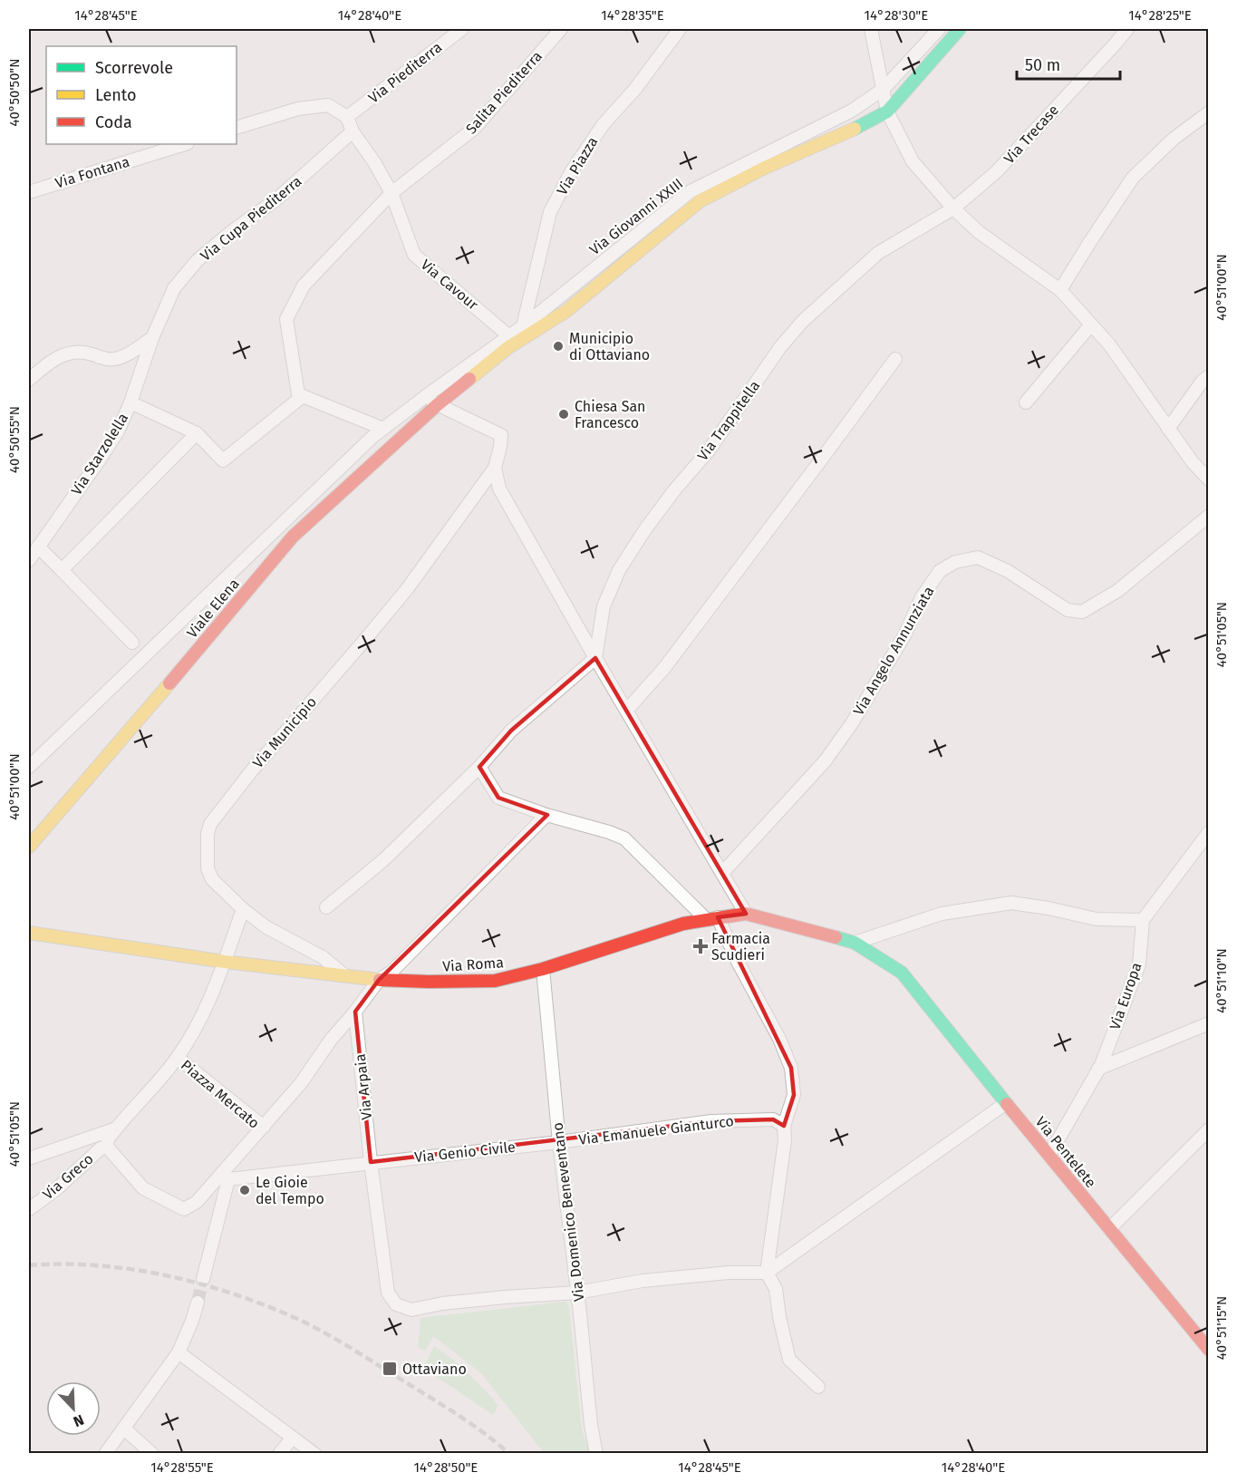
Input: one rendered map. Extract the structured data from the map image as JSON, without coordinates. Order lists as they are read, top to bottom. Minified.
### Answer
{"streets":{"main road":["Via Giovanni XXIII","Viale Elena","Via Roma","Via Pentelete"],"street":["Via Piediterra","Salita Piediterra","Via Trecase","Via Piazza","Via Fontana","Via Cupa Piediterra","Via Cavour","Via Trappitella","Via Starzolella","Via Angelo Annunziata","Via Municipio","Via Europa","Via Arpaia","Piazza Mercato","Via Emanuele Gianturco","Via Genio Civile","Via Greco","Via Domenico Beneventano"]},"crossings":[["Via Piediterra","Via Cavour"],["Salita Piediterra","Via Cavour"],["Via Trecase","Via Trappitella"],["Via Piazza","Via Giovanni XXIII"],["Via Giovanni XXIII","Via Cavour"],["Via Giovanni XXIII","Viale Elena"],["Via Cupa Piediterra","Via Cavour"],["Via Cupa Piediterra","Via Starzolella"],["Via Municipio","Via Roma"],["Via Roma","Via Pentelete"],["Via Roma","Via Domenico Beneventano"],["Via Europa","Via Pentelete"],["Via Arpaia","Via Genio Civile"],["Via Arpaia","Via Domenico Beneventano"],["Piazza Mercato","Via Genio Civile"],["Piazza Mercato","Via Greco"],["Via Emanuele Gianturco","Via Genio Civile"],["Via Emanuele Gianturco","Via Domenico Beneventano"],["Via Genio Civile","Via Domenico Beneventano"]],"places":{"other":["Municipio di Ottaviano","Chiesa San Francesco","Le Gioie del Tempo"],"health":["Farmacia Scudieri"],"transit":["Ottaviano"]},"legend":["Scorrevole","Lento","Coda"],"scale_bar":"50 m","north":"bottom right","coordinates":["14°28'45\"E","14°28'40\"E","14°28'35\"E","14°28'30\"E","14°28'25\"E","40°50'50\"N","40°51'00\"N","40°50'55\"N","40°51'05\"N","40°51'10\"N","40°51'15\"N","14°28'55\"E","14°28'50\"E"]}
